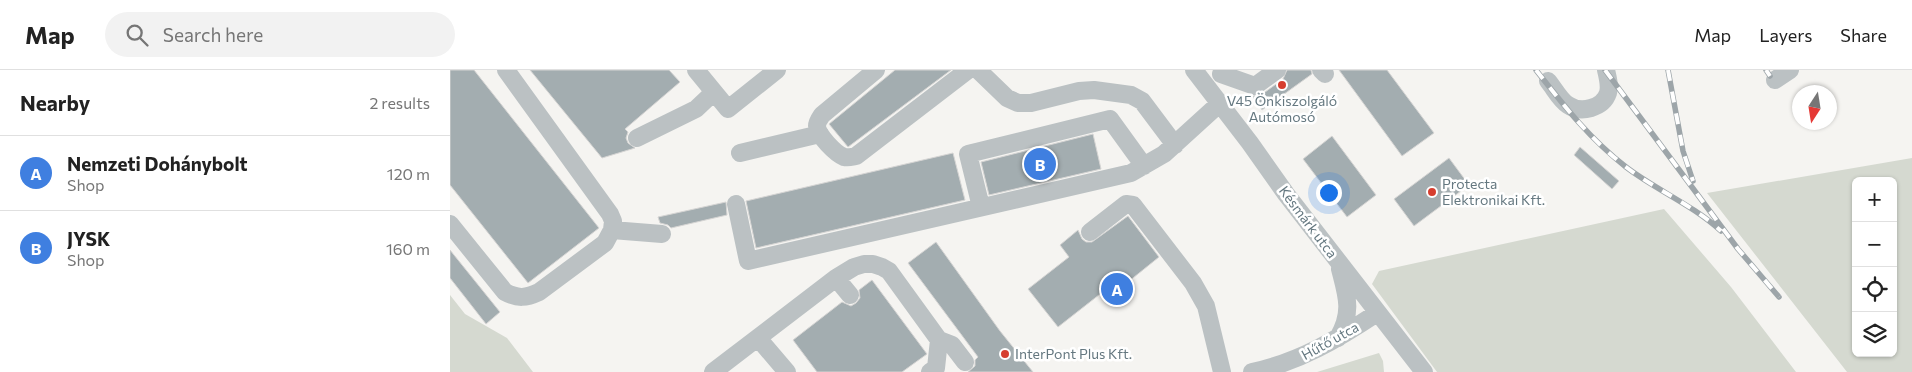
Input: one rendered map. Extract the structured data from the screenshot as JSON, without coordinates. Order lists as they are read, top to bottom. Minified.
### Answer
{"streets":{"street":["Késmárk utca","Hűtő utca"]},"crossings":[["Késmárk utca","Hűtő utca"]],"places":["V45 Önkiszolgáló Autómosó","Protecta Elektronikai Kft.","InterPont Plus Kft."],"north":"bottom","page":{"header":"Map","search":"Search here","nav":["Map","Layers","Share"],"heading":["Nearby","2 results"],"list":[{"mark":"A","name":"Nemzeti Dohánybolt","note":"Shop","value":"120 m"},{"mark":"B","name":"JYSK","note":"Shop","value":"160 m"}],"pins":["B","A"],"map_buttons":["+","−"]}}
